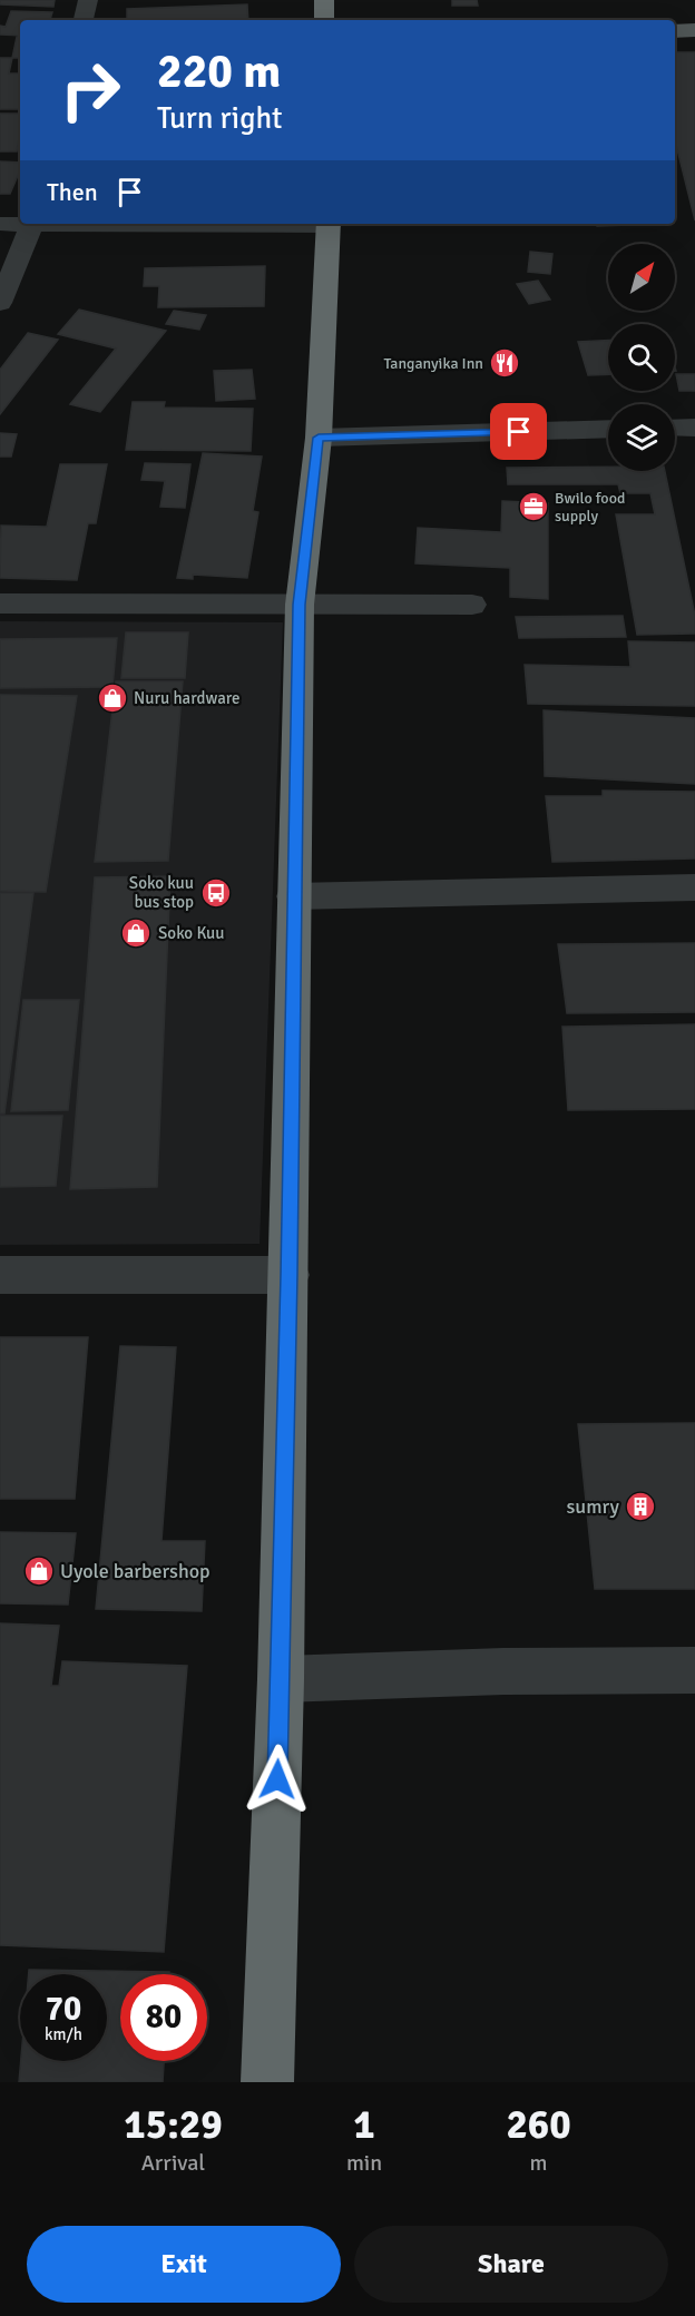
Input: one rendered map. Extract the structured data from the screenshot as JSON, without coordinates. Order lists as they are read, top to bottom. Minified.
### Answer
{"places":{"restaurant":["Tanganyika Inn"],"office":["Bwilo food supply"],"shop":["Nuru hardware","Soko Kuu","Uyole barbershop"],"bus stop":["Soko kuu bus stop"],"building":["sumry"]},"north":"top right","page":{"turn":["220 m","Turn right"],"then":"Then","speed":"70 km/h","limit":"80","eta":["15:29","Arrival","1","min","260","m"],"buttons":["Exit","Share"]}}
